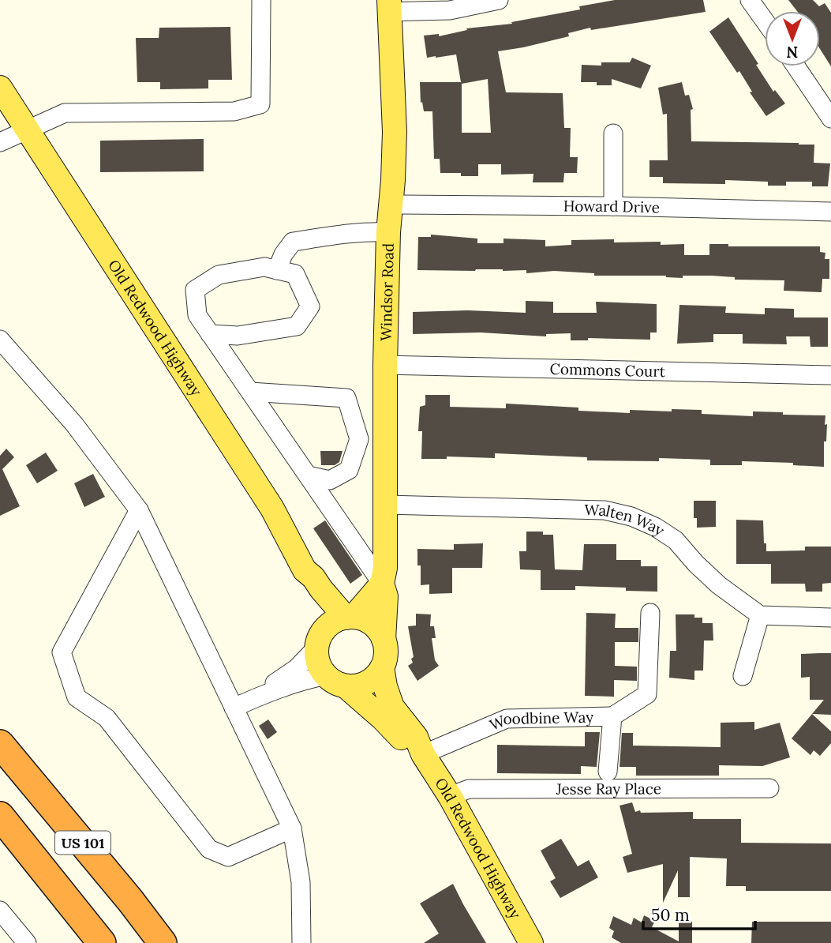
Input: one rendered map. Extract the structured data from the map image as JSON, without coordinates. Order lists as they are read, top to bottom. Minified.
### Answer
{"streets":{"highway":["US 101"],"main road":["Windsor Road","Old Redwood Highway"],"street":["Howard Drive","Commons Court","Walten Way","Woodbine Way","Jesse Ray Place"]},"crossings":[["Howard Drive","Windsor Road"],["Windsor Road","Old Redwood Highway"],["Windsor Road","Commons Court"],["Windsor Road","Walten Way"],["Old Redwood Highway","Woodbine Way"],["Old Redwood Highway","Jesse Ray Place"]],"scale_bar":"50 m","north":"bottom"}
